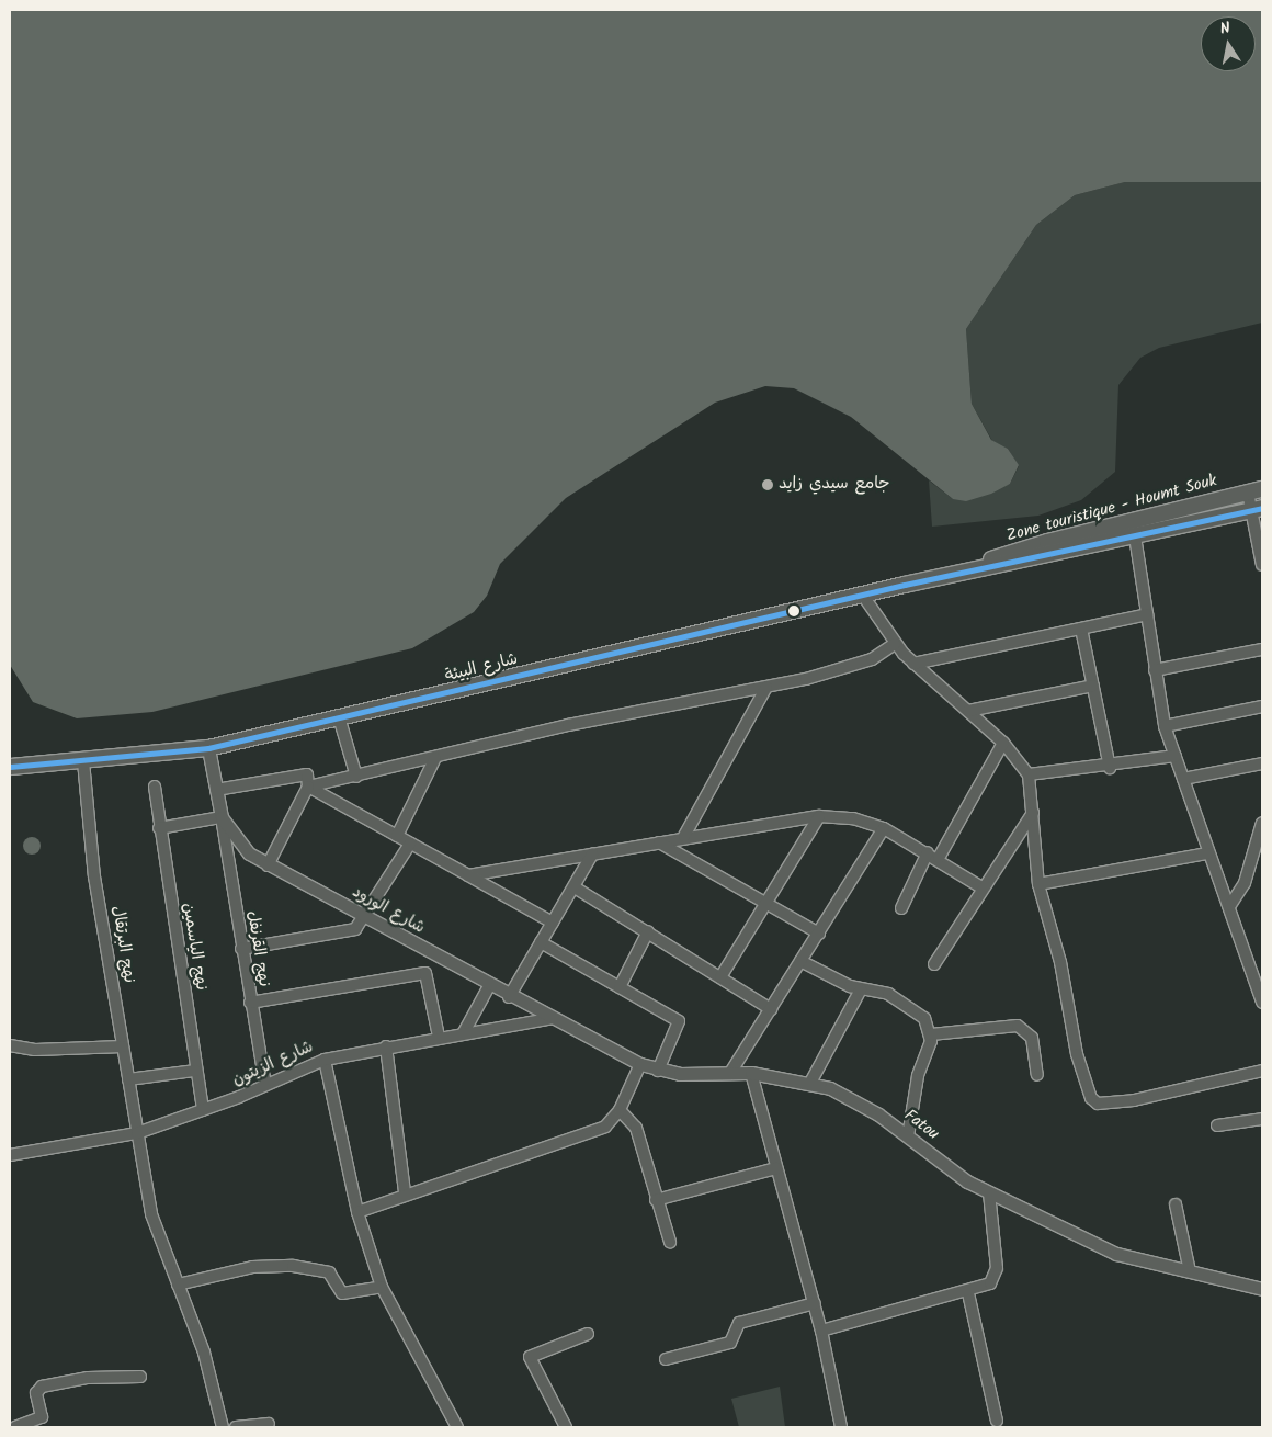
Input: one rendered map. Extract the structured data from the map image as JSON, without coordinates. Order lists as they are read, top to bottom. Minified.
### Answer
{"streets":{"main road":["Zone touristique - Houmt Souk","شارع البيئة"],"street":["شارع الورود","نهج البرتقال","نهج الياسمين","نهج القرنفل","شارع الزيتون","Fatou"]},"crossings":[["Zone touristique - Houmt Souk","شارع البيئة"],["شارع البيئة","نهج البرتقال"],["شارع الورود","نهج القرنفل"],["شارع الورود","شارع الزيتون"],["شارع الورود","Fatou"],["نهج البرتقال","شارع الزيتون"],["نهج الياسمين","شارع الزيتون"],["نهج القرنفل","شارع الزيتون"],["شارع الزيتون","Fatou"]],"places":["جامع سيدي زايد"],"north":"top"}
